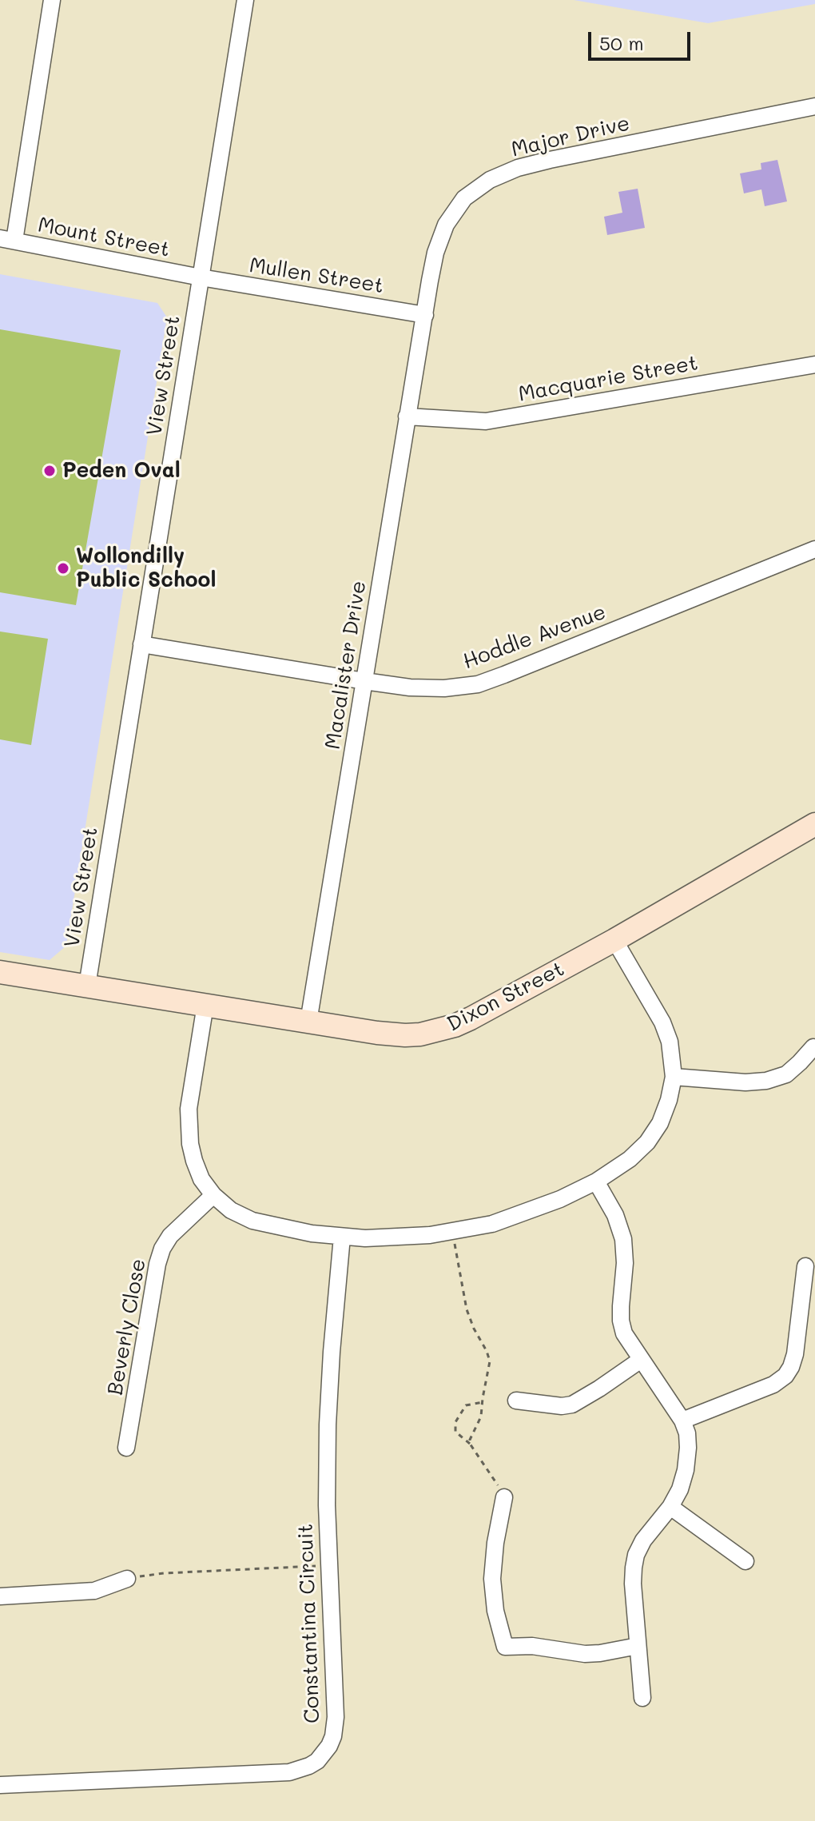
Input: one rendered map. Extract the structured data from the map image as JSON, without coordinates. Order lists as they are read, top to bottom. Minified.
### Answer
{"streets":{"street":["Major Drive","Mount Street","Mullen Street","View Street","Macquarie Street","Hoddle Avenue","Macalister Drive","Dixon Street","Beverly Close","Constantina Circuit"]},"crossings":[["Major Drive","Mullen Street"],["Major Drive","Macalister Drive"],["Mount Street","Mullen Street"],["Mount Street","View Street"],["Mullen Street","View Street"],["Mullen Street","Macalister Drive"],["View Street","Hoddle Avenue"],["View Street","Dixon Street"],["Macquarie Street","Macalister Drive"],["Hoddle Avenue","Macalister Drive"],["Macalister Drive","Dixon Street"]],"places":["Peden Oval","Wollondilly Public School"],"scale_bar":"50 m"}
